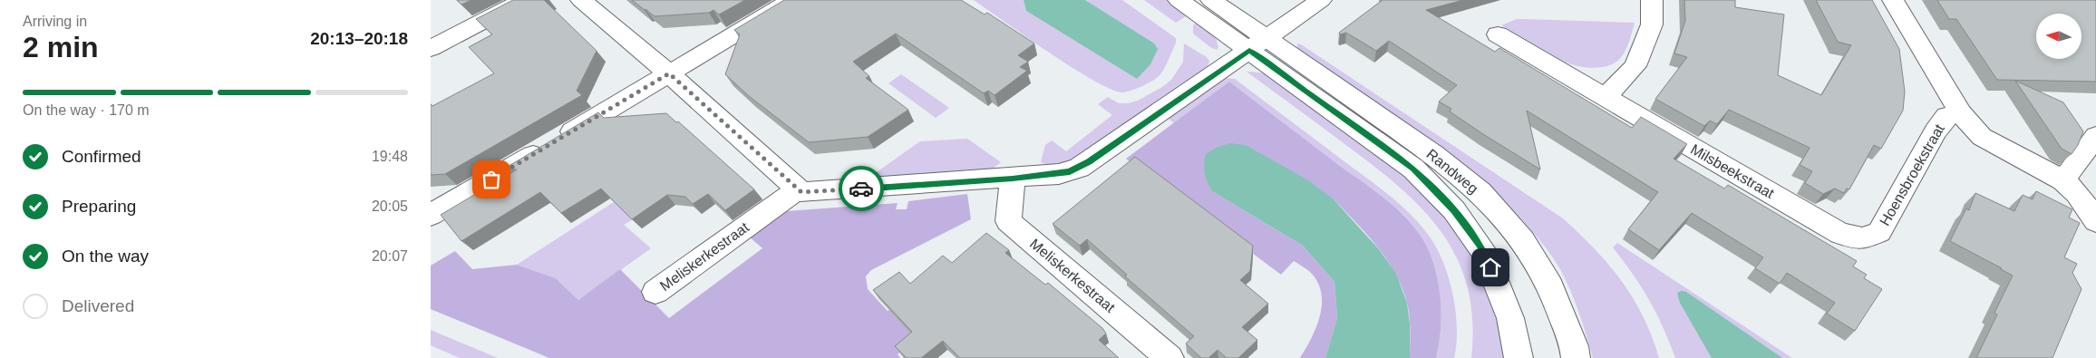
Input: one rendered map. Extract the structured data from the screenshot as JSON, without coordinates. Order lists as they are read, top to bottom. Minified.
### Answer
{"streets":{"street":["Randweg","Milsbeekstraat","Hoensbroekstraat","Meliskerkestraat"]},"crossings":[["Milsbeekstraat","Hoensbroekstraat"]],"north":"left","page":{"heading":["2 min","Arriving in","20:13–20:18"],"bar":"On the way · 170 m","list":[["Confirmed","19:48"],["Preparing","20:05"],["On the way","20:07"],"Delivered"]}}
